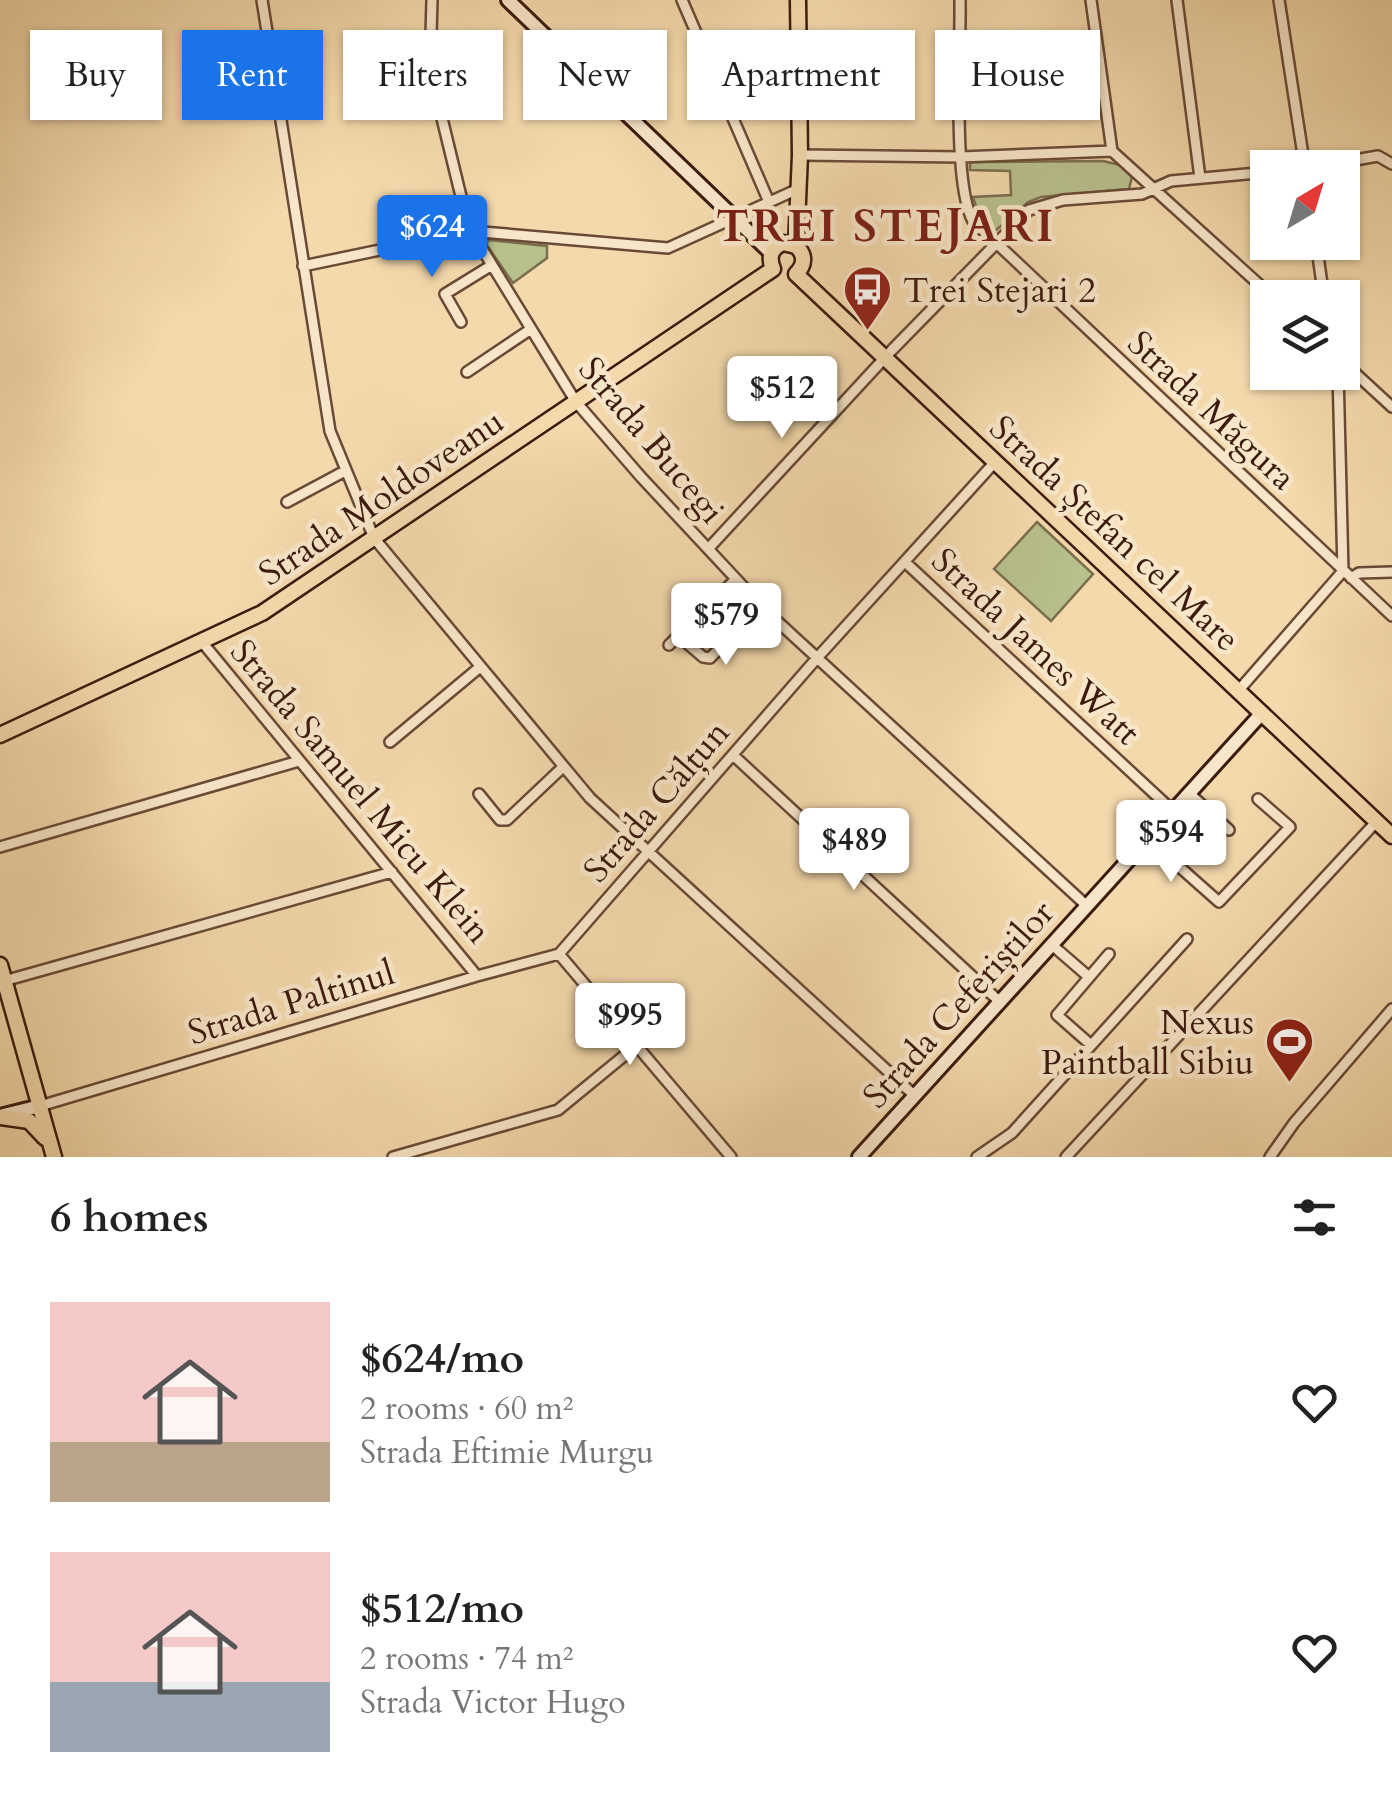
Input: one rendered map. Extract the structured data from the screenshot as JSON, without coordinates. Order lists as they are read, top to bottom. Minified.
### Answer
{"streets":{"main road":["Strada Moldoveanu","Strada Ștefan cel Mare"],"street":["Strada Măgura","Strada Bucegi","Strada James Watt","Strada Samuel Micu Klein","Strada Călțun","Strada Paltinul","Strada Ceferiștilor"]},"crossings":[["Strada Bucegi","Strada Moldoveanu"],["Strada Bucegi","Strada Călțun"],["Strada Bucegi","Strada Ceferiștilor"],["Strada Moldoveanu","Strada Ștefan cel Mare"],["Strada Moldoveanu","Strada Samuel Micu Klein"],["Strada Ștefan cel Mare","Strada Călțun"],["Strada Ștefan cel Mare","Strada Ceferiștilor"],["Strada James Watt","Strada Călțun"],["Strada James Watt","Strada Ceferiștilor"],["Strada Samuel Micu Klein","Strada Paltinul"],["Strada Călțun","Strada Paltinul"]],"districts":["TREI STEJARI"],"places":{"bus stop":["Trei Stejari 2"],"sports":["Nexus Paintball Sibiu"]},"north":"top right","page":{"chip":["Buy","Rent","Filters","New","Apartment","House"],"price":["$624","$512","$579","$594","$489","$995"],"heading":"6 homes","list":[{"name":"$624/mo","note":"2 rooms · 60 m² · Strada Eftimie Murgu"},{"name":"$512/mo","note":"2 rooms · 74 m² · Strada Victor Hugo"}]}}
